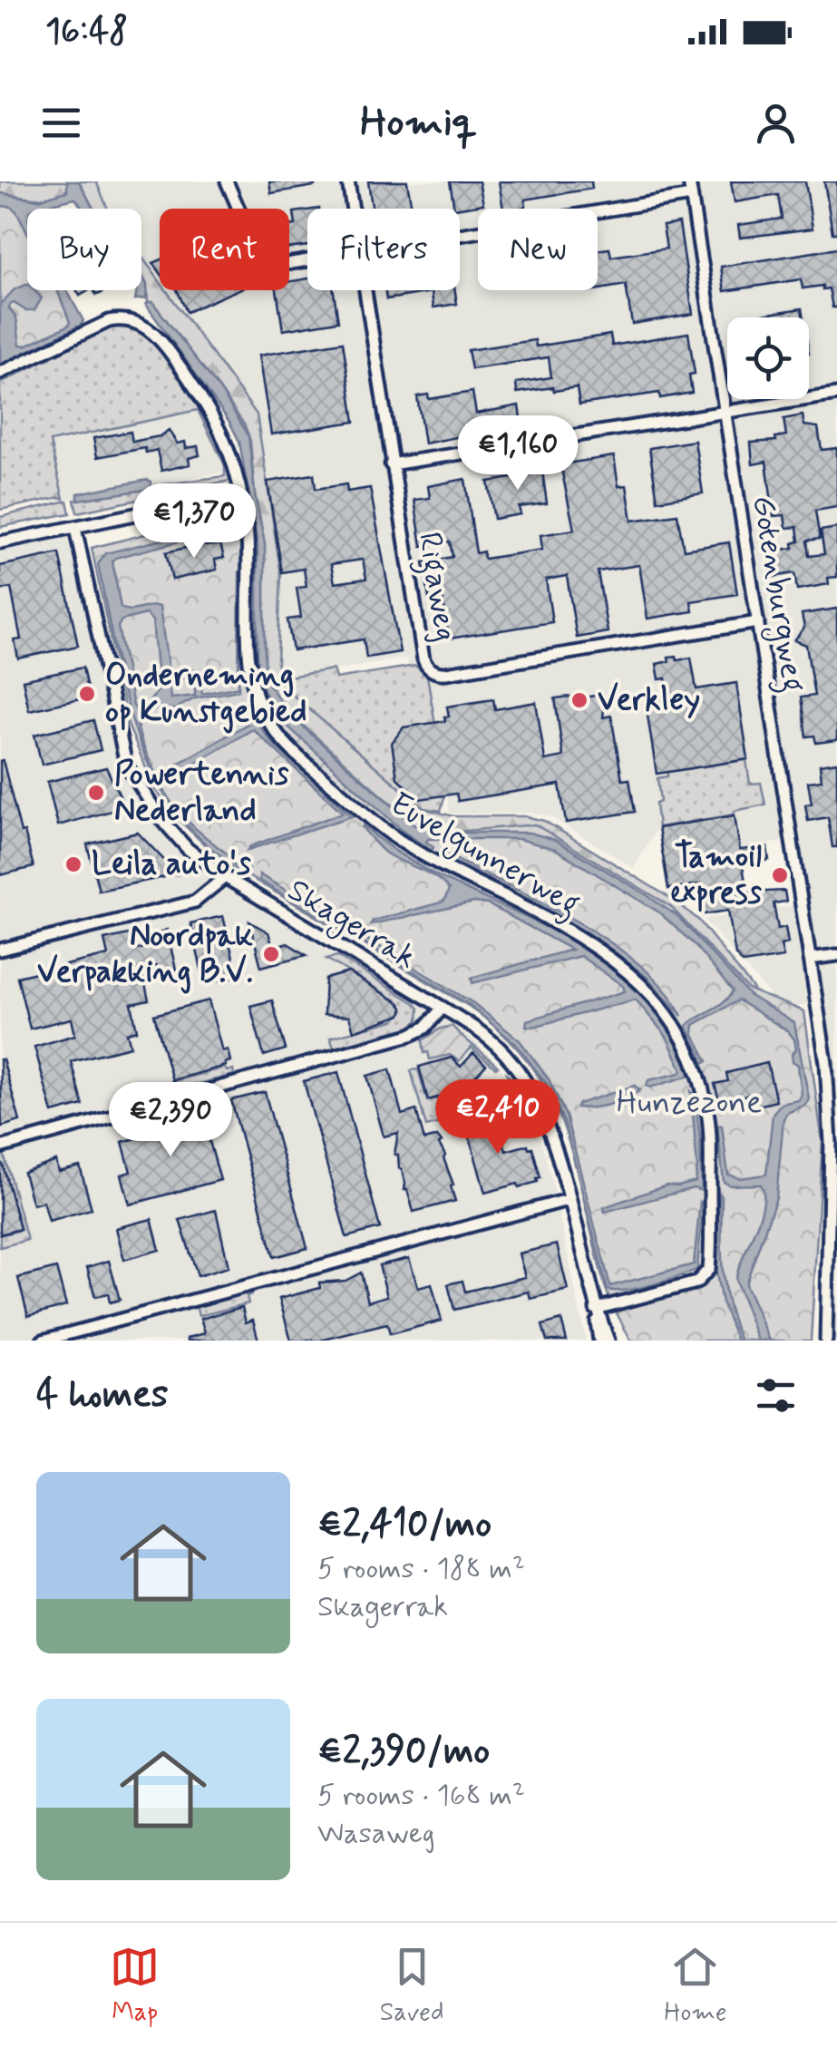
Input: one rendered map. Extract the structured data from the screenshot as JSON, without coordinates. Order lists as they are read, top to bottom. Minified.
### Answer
{"streets":{"street":["Rigaweg","Gotenburgweg","Euvelgunnerweg","Skagerrak"]},"crossings":[["Rigaweg","Gotenburgweg"],["Euvelgunnerweg","Skagerrak"]],"parks":["Hunzezone"],"places":["Onderneming op Kunstgebied","Verkley","Powertennis Nederland","Leila auto's","Tamoil express","Noordpak Verpakking B.V."],"page":{"status":"16:48","header":"Homiq","chip":["Buy","Rent","Filters","New"],"price":["€1,160","€1,370","€2,410","€2,390"],"heading":"4 homes","list":[{"name":"€2,410/mo","note":"5 rooms · 188 m² · Skagerrak"},{"name":"€2,390/mo","note":"5 rooms · 168 m² · Wasaweg"}],"tabs":["Map","Saved","Home"]}}
